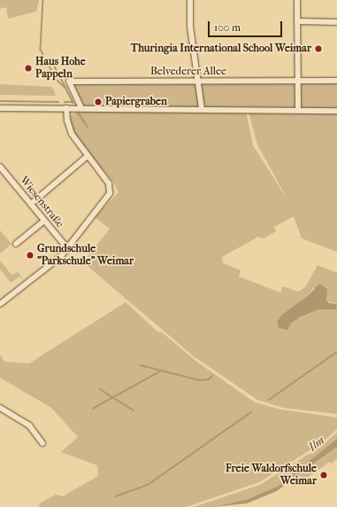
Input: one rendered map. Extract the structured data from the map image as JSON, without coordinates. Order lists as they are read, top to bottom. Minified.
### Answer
{"streets":{"street":["Belvederer Allee","Wiesenstraße"]},"water":["Ilm"],"places":["Thuringia International School Weimar","Haus Hohe Pappeln","Papiergraben","Grundschule \"Parkschule\" Weimar","Freie Waldorfschule Weimar"],"scale_bar":"100 m"}
